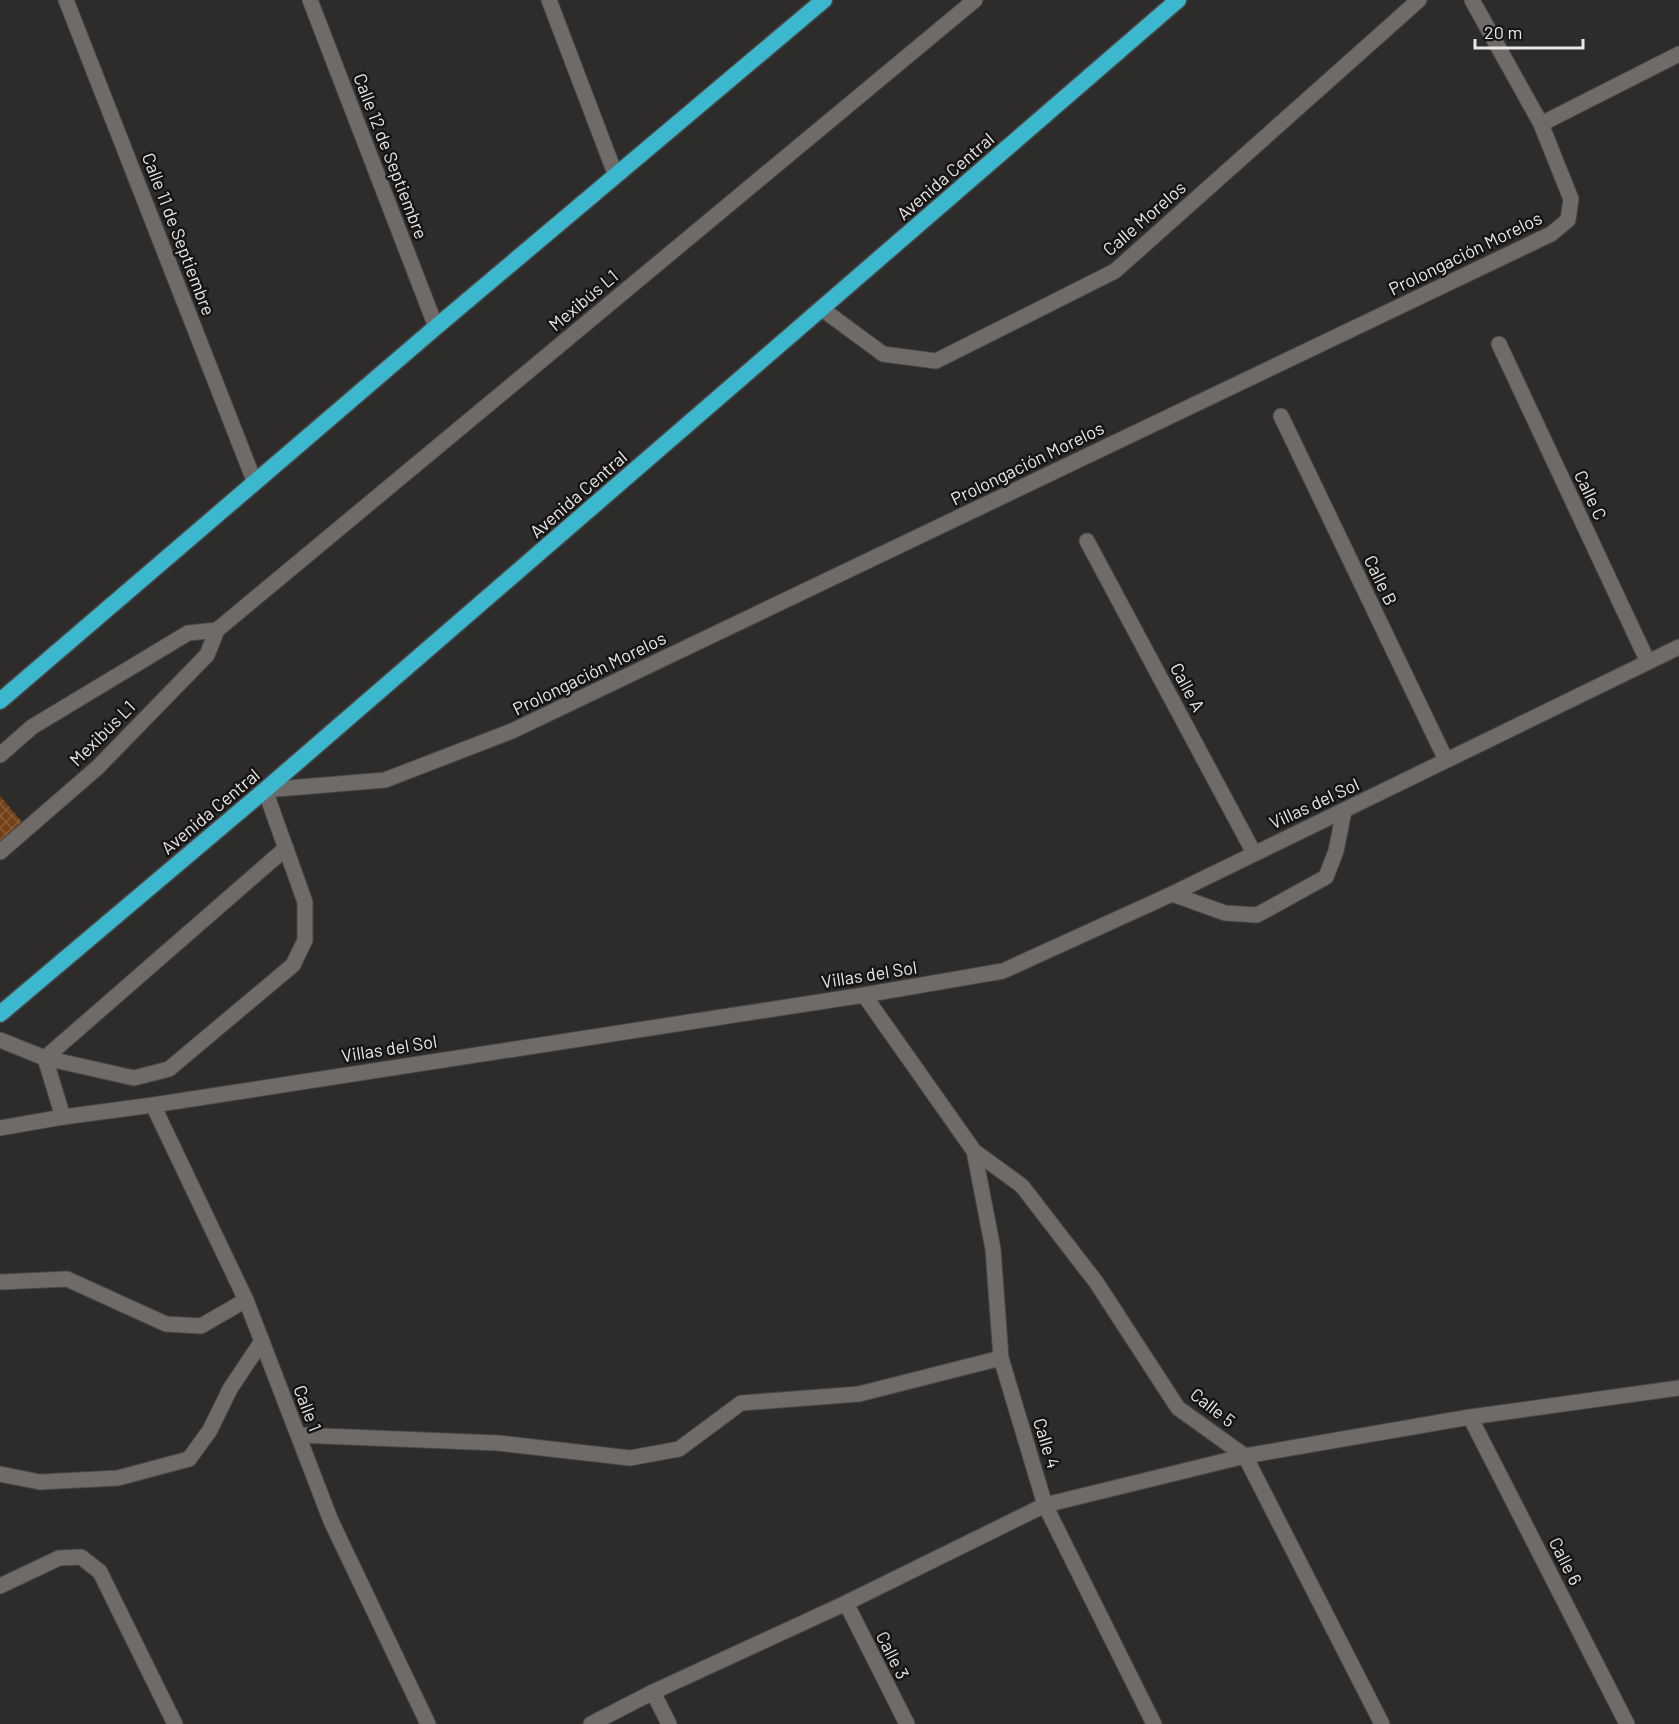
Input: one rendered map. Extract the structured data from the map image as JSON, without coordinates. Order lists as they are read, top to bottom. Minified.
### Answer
{"streets":{"highway":["Avenida Central"],"street":["Calle 12 de Septiembre","Calle Morelos","Calle 11 de Septiembre","Prolongación Morelos","Mexibús L1","Calle C","Calle B","Calle A","Villas del Sol","Calle 5","Calle 1","Calle 4","Calle 6","Calle 3"]},"crossings":[["Avenida Central","Calle Morelos"],["Avenida Central","Prolongación Morelos"],["Calle C","Villas del Sol"],["Calle B","Villas del Sol"],["Calle A","Villas del Sol"],["Villas del Sol","Calle 1"],["Calle 5","Calle 4"]],"scale_bar":"20 m"}
